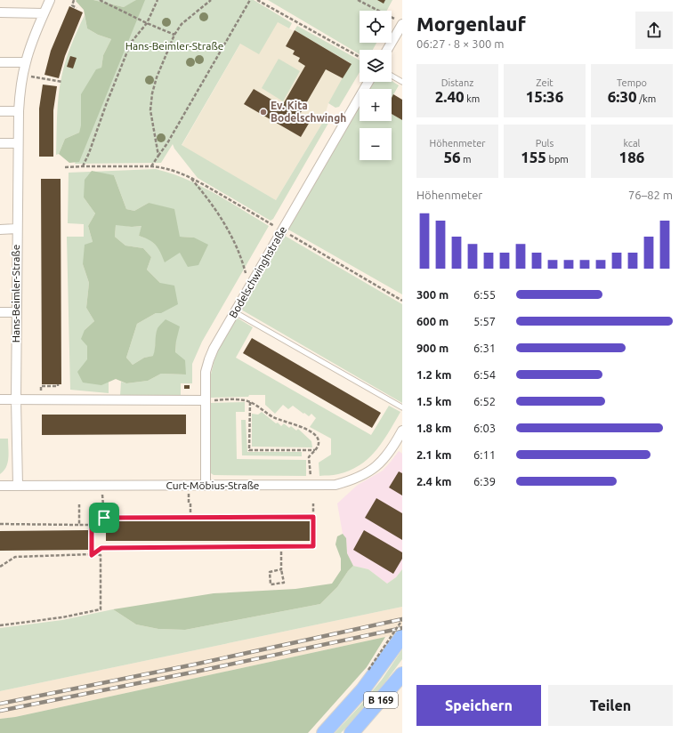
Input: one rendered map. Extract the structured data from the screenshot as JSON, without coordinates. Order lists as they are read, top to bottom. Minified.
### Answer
{"streets":{"main road":["B 169"],"street":["Bodelschwinghstraße","Hans-Beimler-Straße","Curt-Möbius-Straße"]},"crossings":[["Bodelschwinghstraße","Curt-Möbius-Straße"],["Hans-Beimler-Straße","Curt-Möbius-Straße"]],"parks":["Hans-Beimler-Straße"],"places":["Ev. Kita Bodelschwingh"],"page":{"heading":["Morgenlauf","06:27 · 8 × 300 m"],"map_buttons":["+","−"],"stats":[["Distanz","2.40 km"],["Zeit","15:36"],["Tempo","6:30 /km"],["Höhenmeter","56 m"],["Puls","155 bpm"],["kcal","186"]],"chart":["Höhenmeter","76–82 m"],"list":[{"name":"300 m","note":"6:55"},{"name":"600 m","note":"5:57"},{"name":"900 m","note":"6:31"},{"name":"1.2 km","note":"6:54"},{"name":"1.5 km","note":"6:52"},{"name":"1.8 km","note":"6:03"},{"name":"2.1 km","note":"6:11"},{"name":"2.4 km","note":"6:39"}],"buttons":["Speichern","Teilen"]}}
